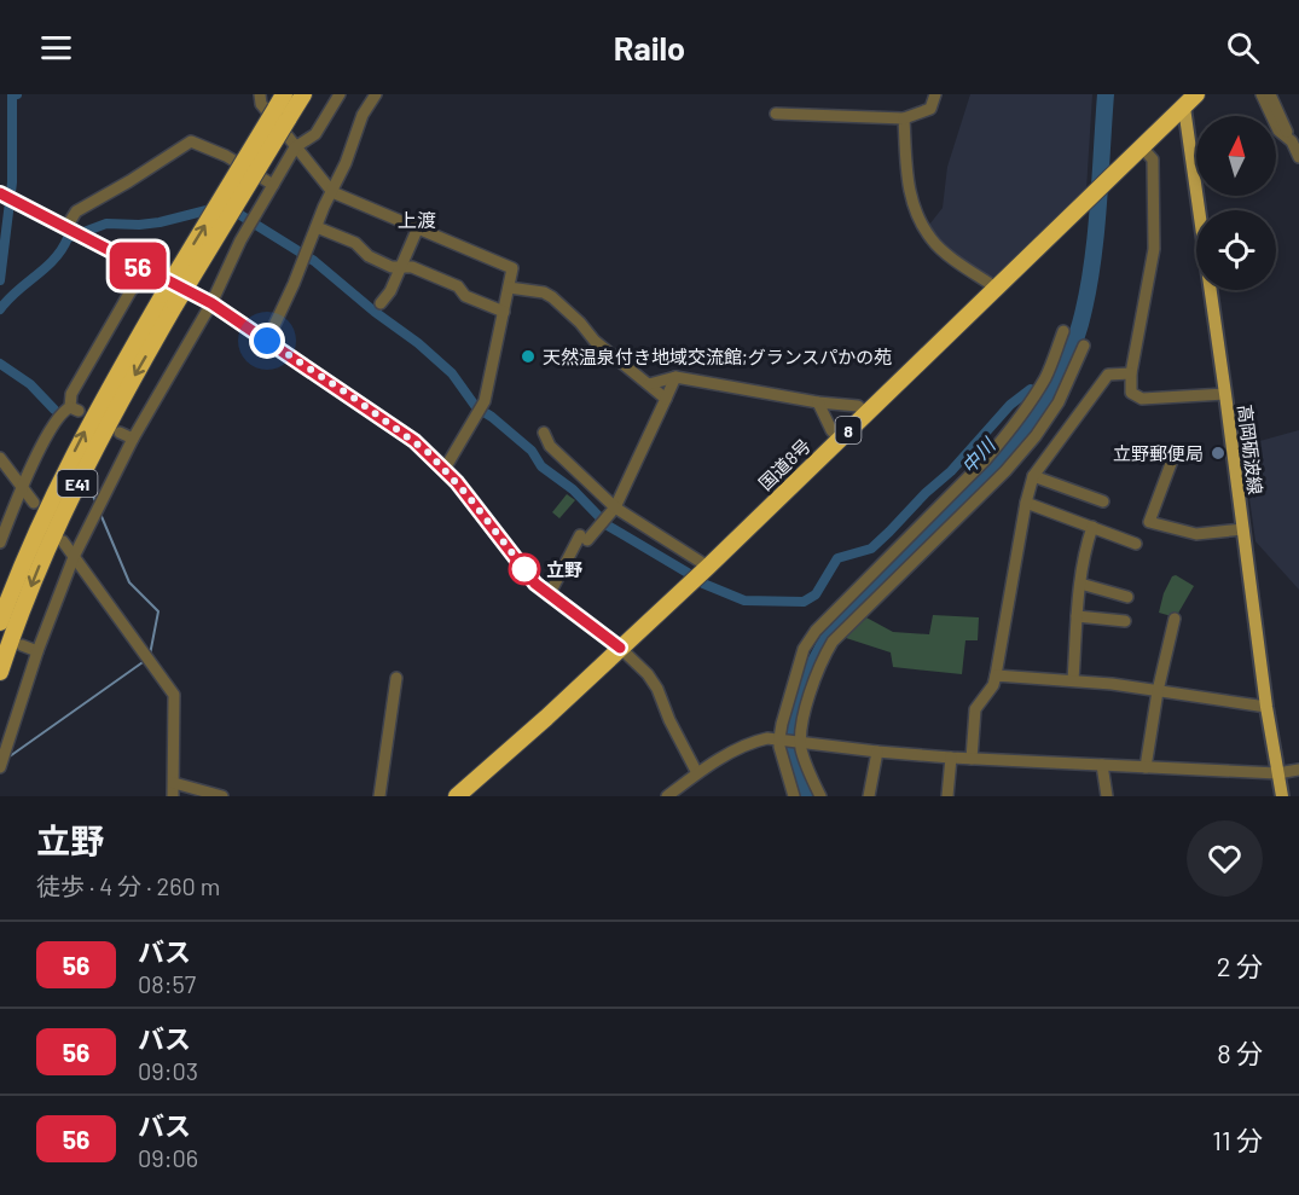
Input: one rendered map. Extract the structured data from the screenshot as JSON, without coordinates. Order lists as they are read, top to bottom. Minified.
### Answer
{"streets":{"highway":["8","国道8号","E41"],"main road":["高岡砺波線"]},"crossings":[["高岡砺波線","国道8号"]],"districts":["上渡"],"water":["中川"],"places":["天然温泉付き地域交流館;グランスパかの苑","立野郵便局","立野"],"lines":["bus line 56"],"north":"top","page":{"header":"Railo","on_map":"56","heading":["立野","徒歩 · 4 分 · 260 m"],"list":[{"mark":"56","name":"バス","note":"08:57","value":"2 分"},{"mark":"56","name":"バス","note":"09:03","value":"8 分"},{"mark":"56","name":"バス","note":"09:06","value":"11 分"}]}}
